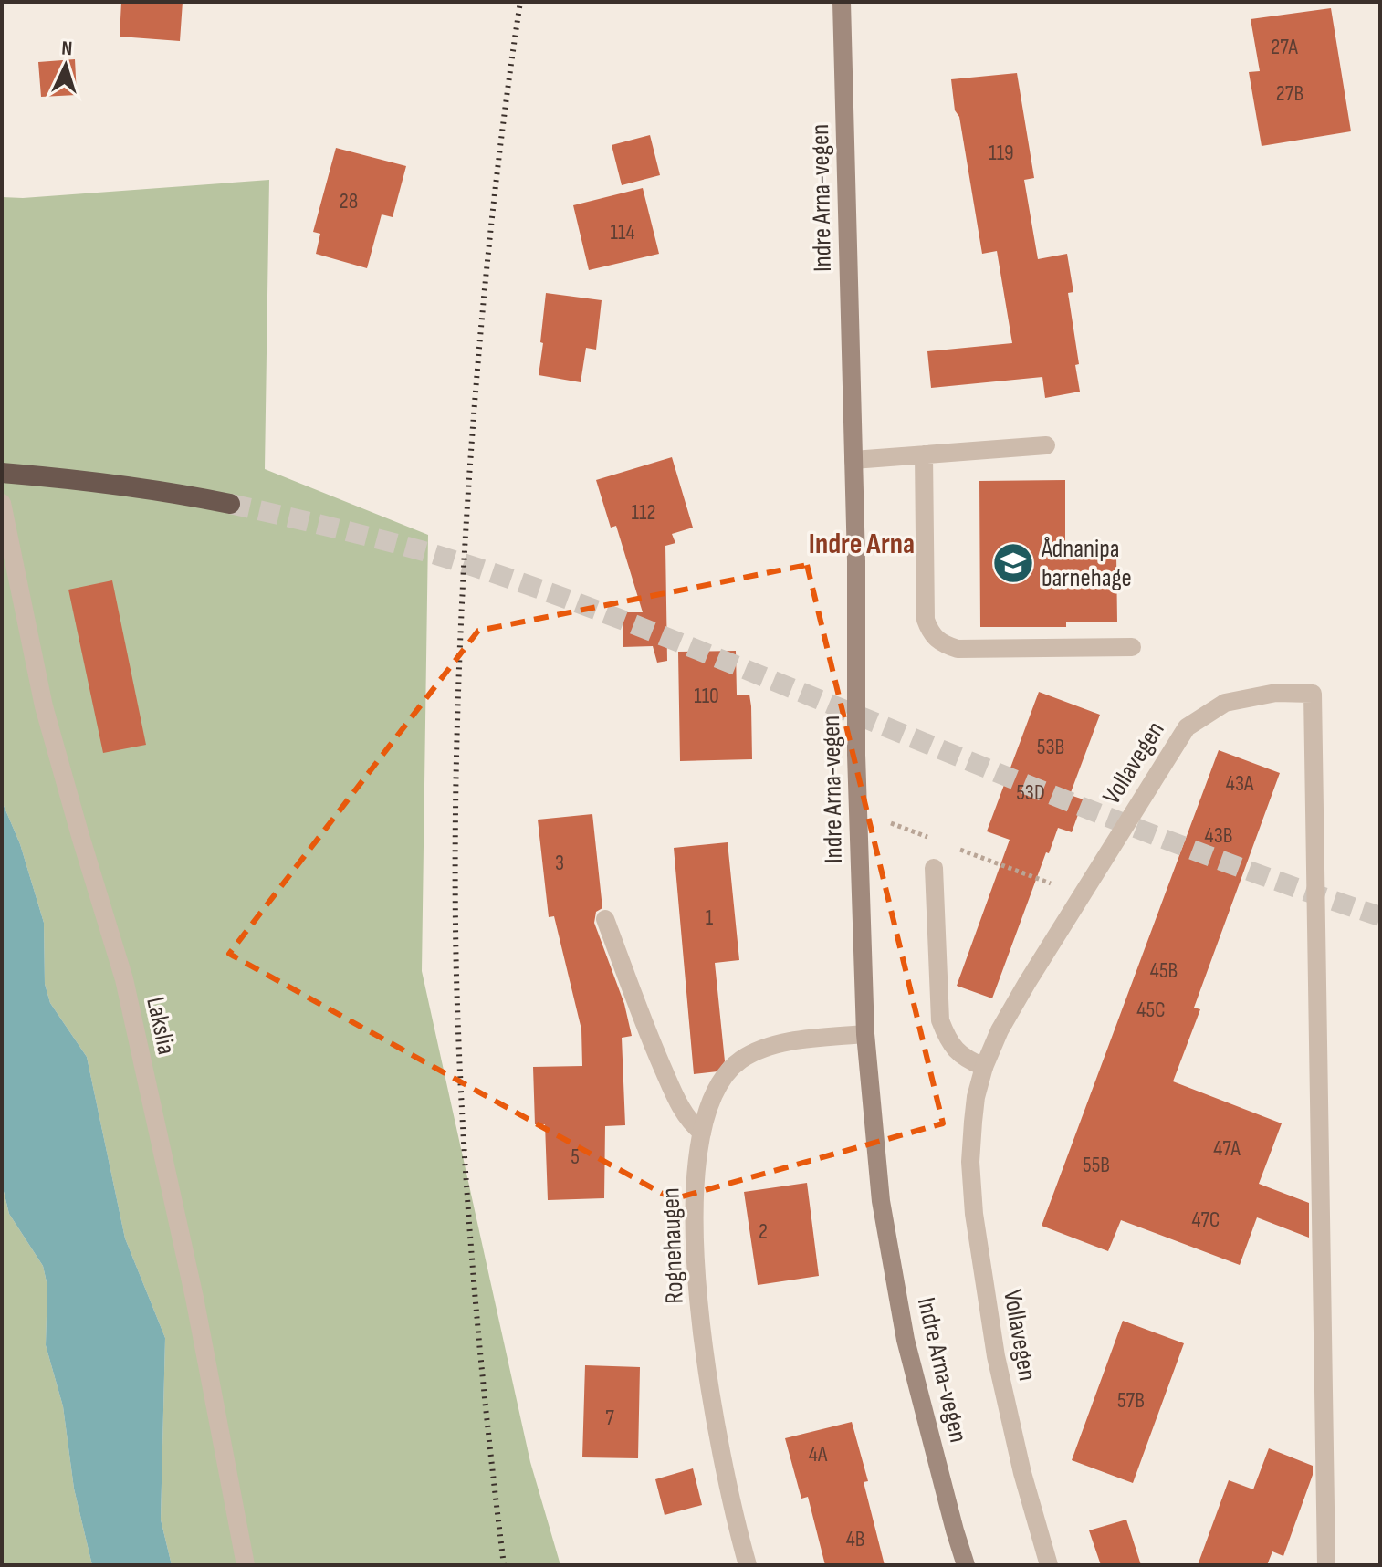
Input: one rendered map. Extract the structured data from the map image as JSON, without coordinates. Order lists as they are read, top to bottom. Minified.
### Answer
{"streets":{"main road":["Indre Arna-vegen"],"street":["Vollavegen","Lakslia","Rognehaugen"]},"crossings":[["Indre Arna-vegen","Rognehaugen"]],"districts":["Indre Arna"],"places":{"school or university":["Ådnanipa barnehage"]},"house_numbers":["27A","27B","119","28","114","112","110","53B","43A","53D","43B","3","1","45B","45C","47A","5","55B","47C","2","57B","7","4A","4B"],"north":"top"}
